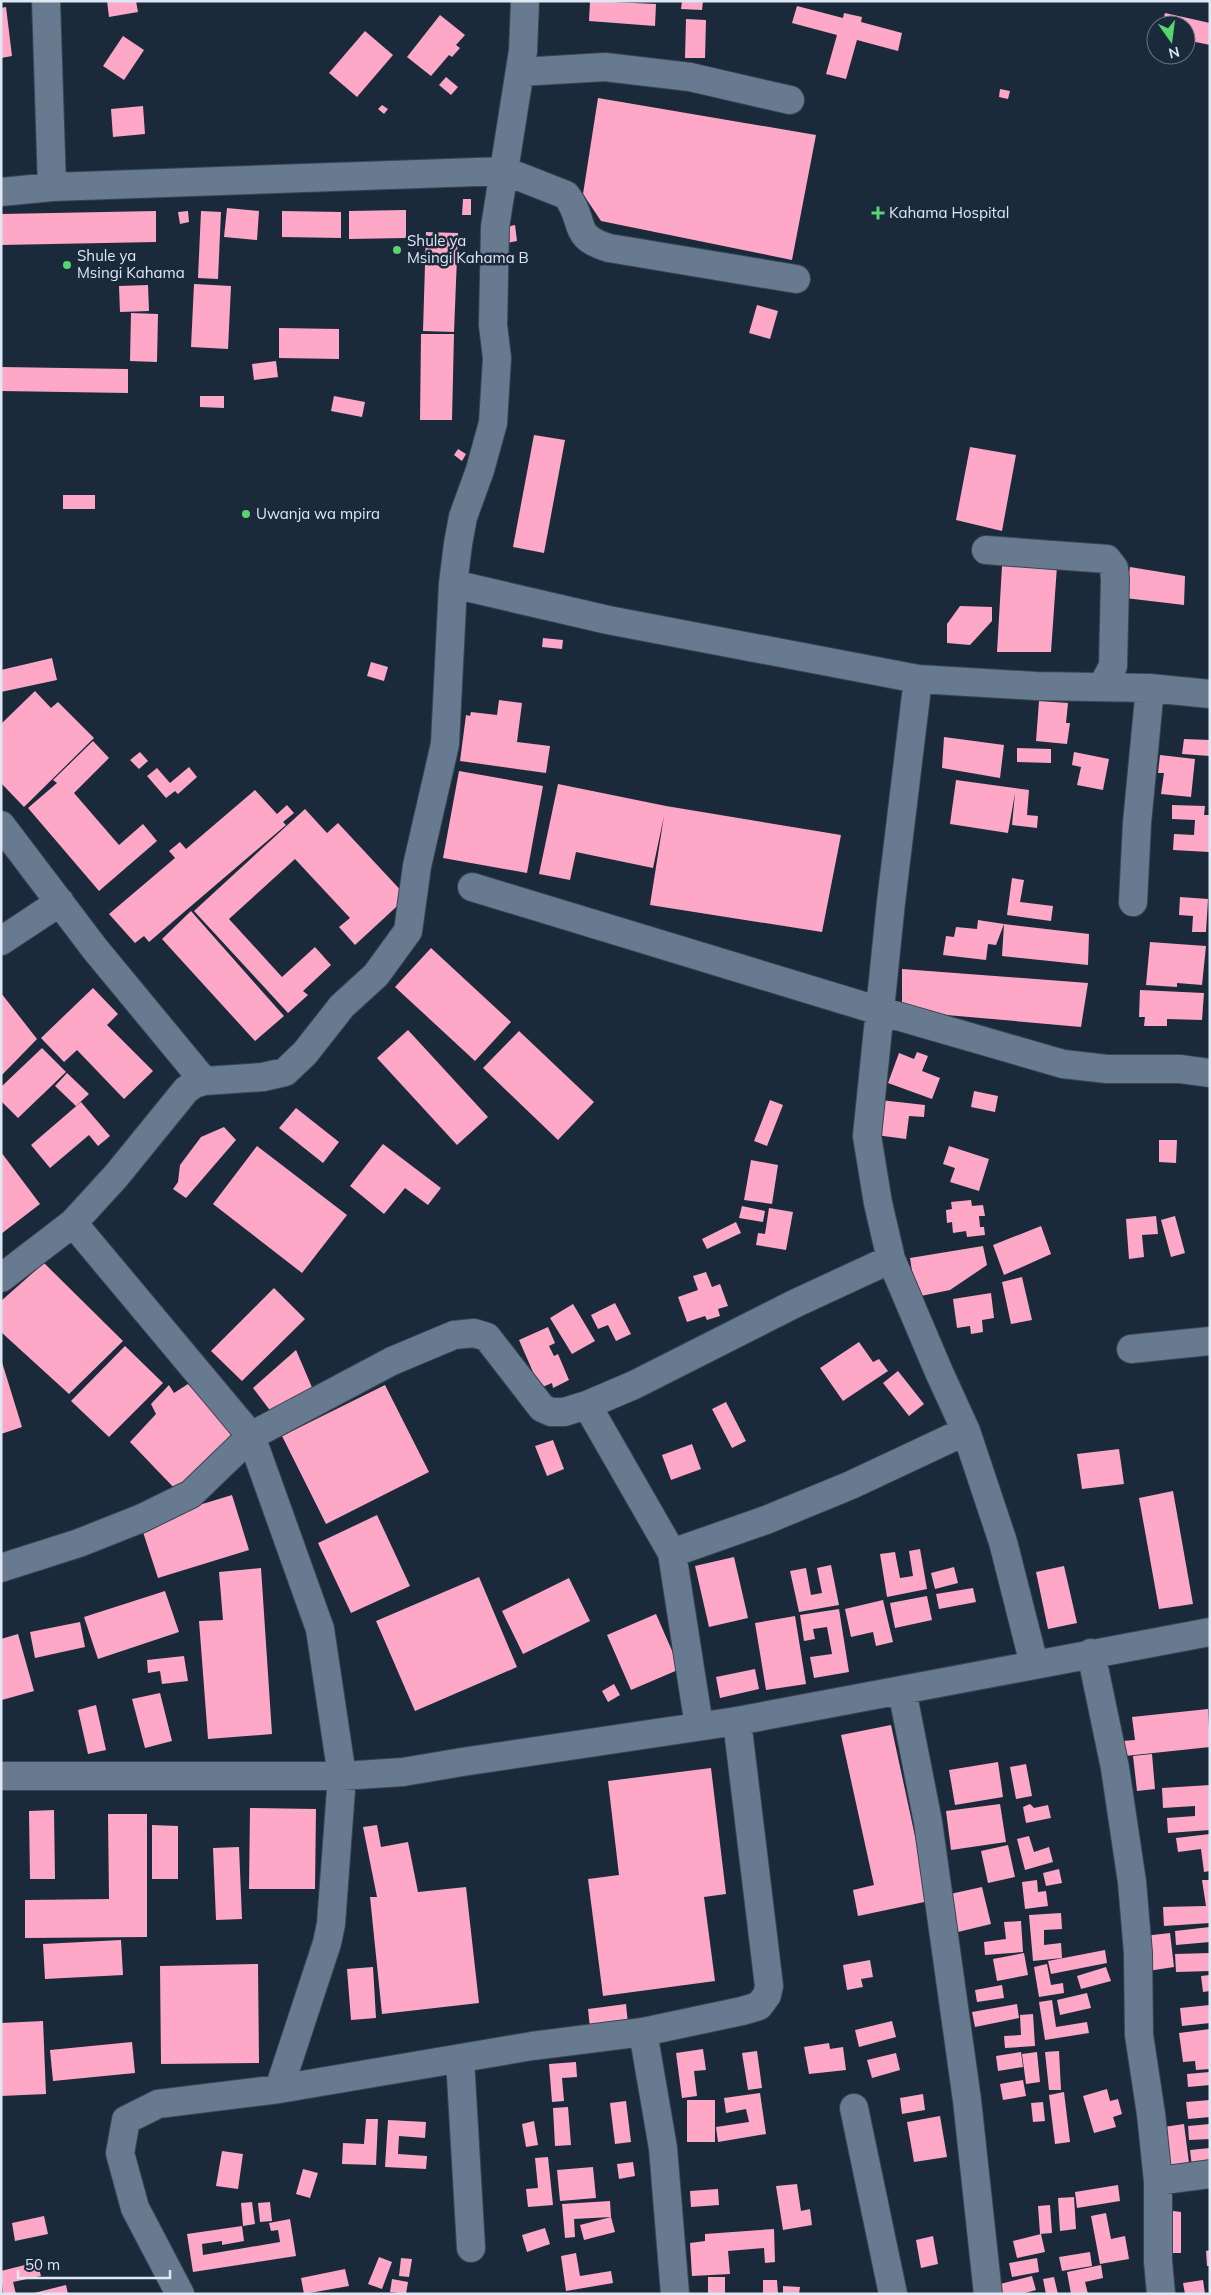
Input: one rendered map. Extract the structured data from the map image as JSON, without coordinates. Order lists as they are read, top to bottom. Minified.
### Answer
{"places":{"health":["Kahama Hospital"],"other":["Shule ya Msingi Kahama B","Shule ya Msingi Kahama","Uwanja wa mpira"]},"scale_bar":"50 m","north":"bottom"}
